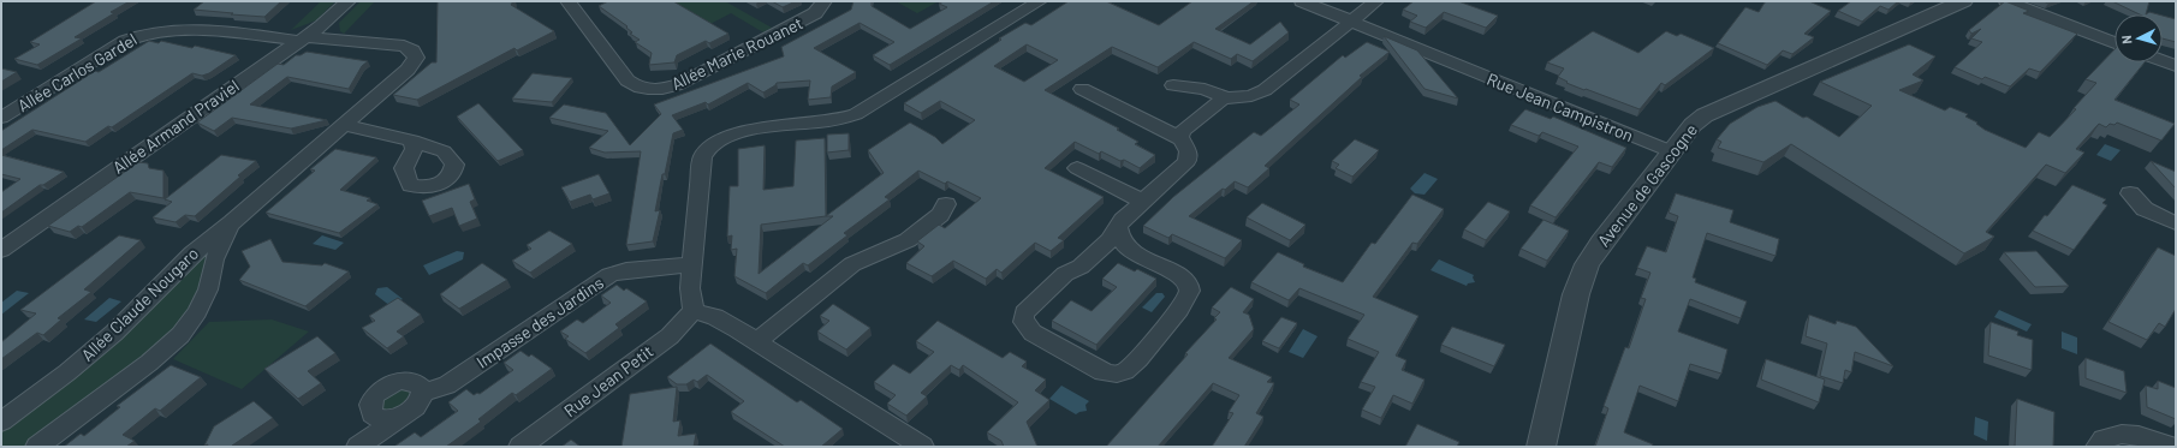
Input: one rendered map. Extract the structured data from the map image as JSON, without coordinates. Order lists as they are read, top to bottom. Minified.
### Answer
{"streets":{"street":["Allée Marie Rouanet","Allée Carlos Gardel","Rue Jean Campistron","Allée Armand Praviel","Avenue de Gascogne","Allée Claude Nougaro","Impasse des Jardins","Rue Jean Petit"]},"crossings":[["Allée Carlos Gardel","Allée Armand Praviel"],["Allée Carlos Gardel","Allée Claude Nougaro"],["Rue Jean Campistron","Avenue de Gascogne"],["Allée Armand Praviel","Allée Claude Nougaro"]],"north":"left"}
